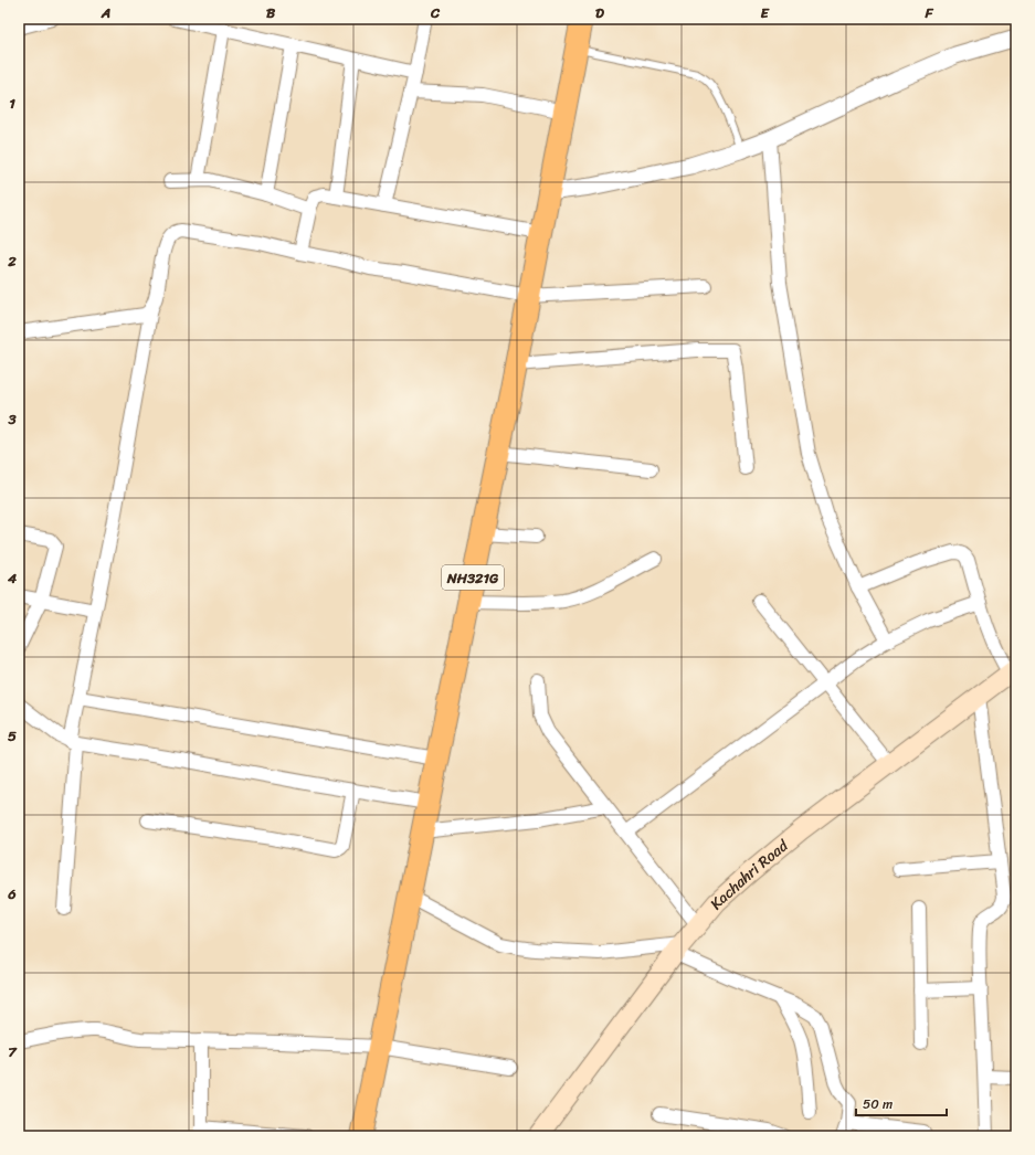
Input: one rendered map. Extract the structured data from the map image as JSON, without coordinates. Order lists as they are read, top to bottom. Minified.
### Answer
{"streets":{"highway":["NH321G"],"main road":["Kachahri Road"]},"scale_bar":"50 m","grid":{"columns":["A","B","C","D","E","F"],"rows":["1","2","3","4","5","6","7"]}}
